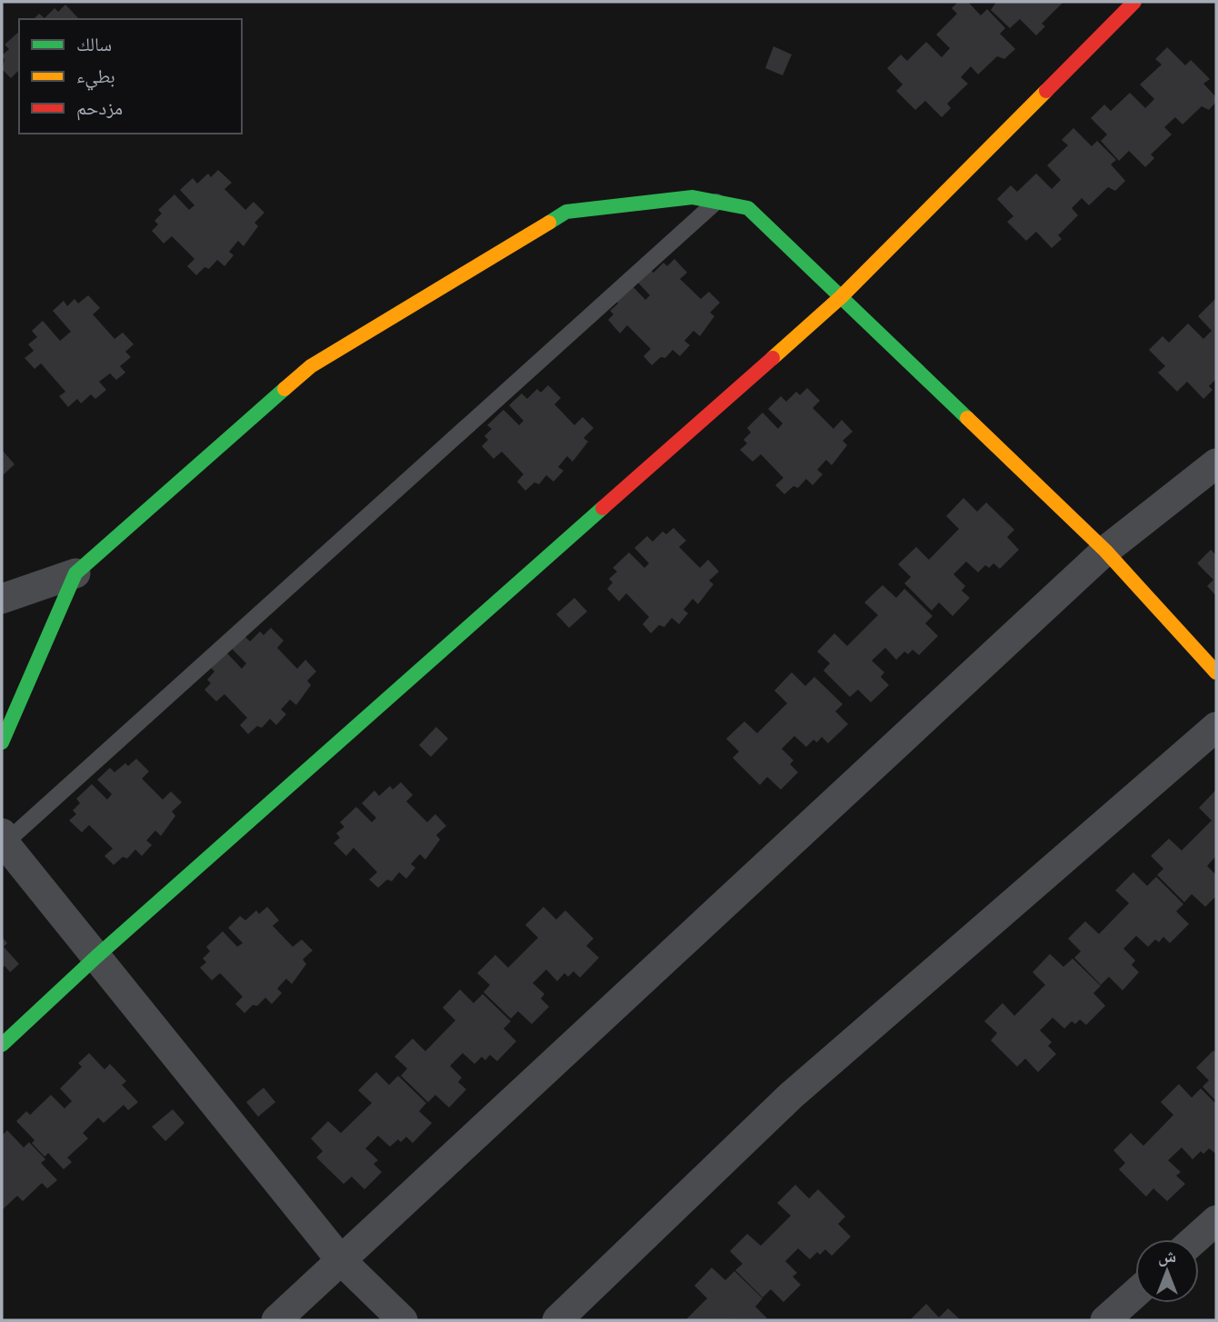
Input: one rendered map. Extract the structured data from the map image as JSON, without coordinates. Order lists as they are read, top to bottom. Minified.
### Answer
{"legend":["سالك","بطيء","مزدحم"],"north":"top"}
